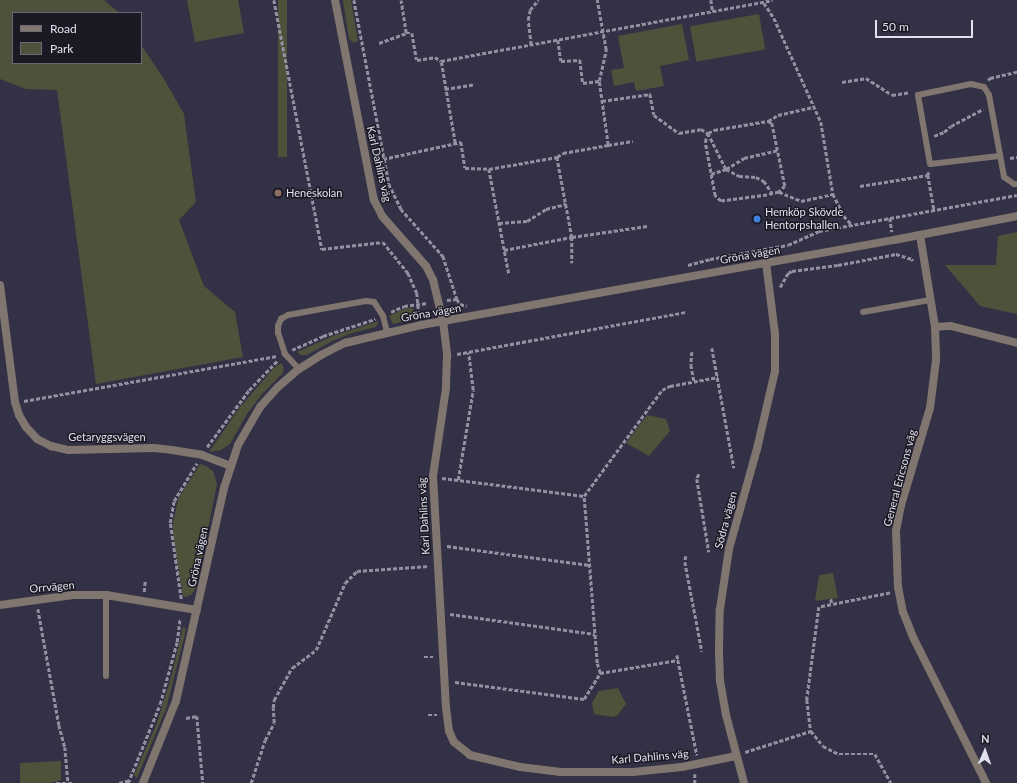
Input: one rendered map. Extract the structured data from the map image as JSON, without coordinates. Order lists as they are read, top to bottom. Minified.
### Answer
{"streets":{"street":["Karl Dahlins väg","Gröna vägen","Getaryggsvägen","General Ericsons väg","Södra vägen","Orrvägen"]},"crossings":[["Karl Dahlins väg","Gröna vägen"],["Karl Dahlins väg","Södra vägen"],["Gröna vägen","Getaryggsvägen"],["Gröna vägen","General Ericsons väg"],["Gröna vägen","Södra vägen"],["Gröna vägen","Orrvägen"]],"places":["Heneskolan","Hemköp Skövde Hentorpshallen"],"legend":["Road","Park"],"scale_bar":"50 m","north":"top"}
